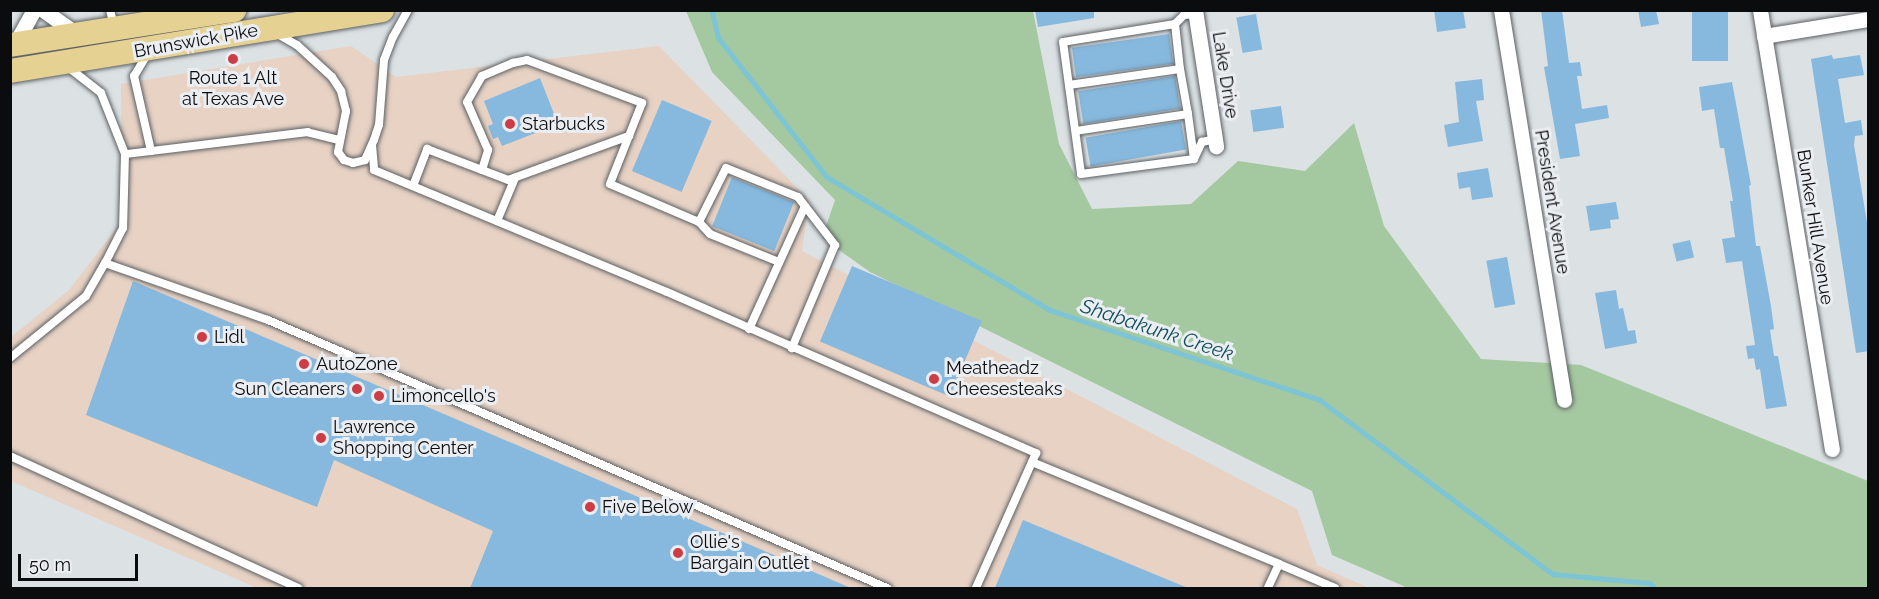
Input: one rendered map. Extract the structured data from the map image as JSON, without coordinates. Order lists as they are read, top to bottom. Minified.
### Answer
{"streets":{"main road":["Brunswick Pike"],"street":["Lake Drive","President Avenue","Bunker Hill Avenue"]},"water":["Shabakunk Creek"],"places":["Route 1 Alt at Texas Ave","Starbucks","Lidl","AutoZone","Meatheadz Cheesesteaks","Sun Cleaners","Limoncello's","Lawrence Shopping Center","Five Below","Ollie's Bargain Outlet"],"scale_bar":"50 m"}
